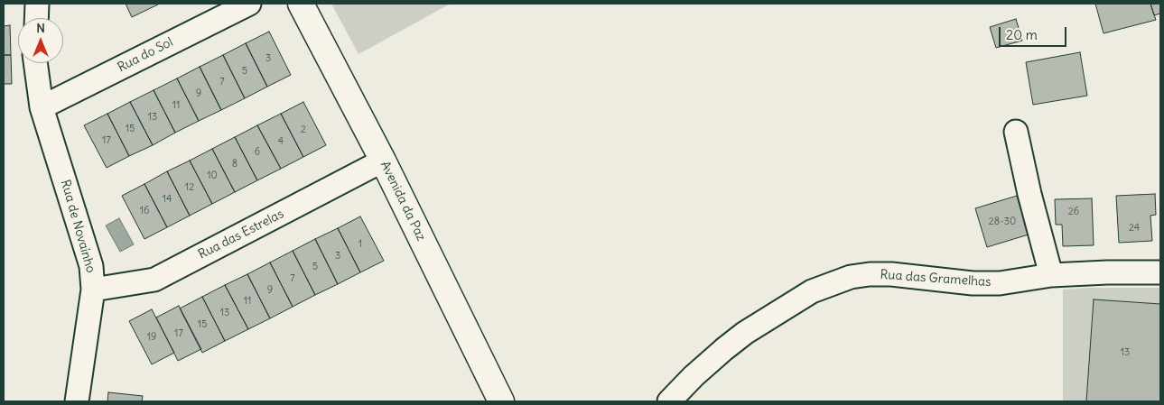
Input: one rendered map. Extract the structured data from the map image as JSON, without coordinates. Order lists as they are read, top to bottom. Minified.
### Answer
{"streets":{"street":["Rua do Sol","Avenida da Paz","Rua de Novaínho","Rua das Estrelas","Rua das Gramelhas"]},"crossings":[["Rua do Sol","Rua de Novaínho"],["Avenida da Paz","Rua das Estrelas"],["Rua de Novaínho","Rua das Estrelas"]],"house_numbers":["3","5","7","9","11","13","15","2","17","4","6","8","10","12","14","16","26","28-30","24","1","3","5","7","9","11","13","15","17","19","13"],"scale_bar":"20 m","north":"top"}
